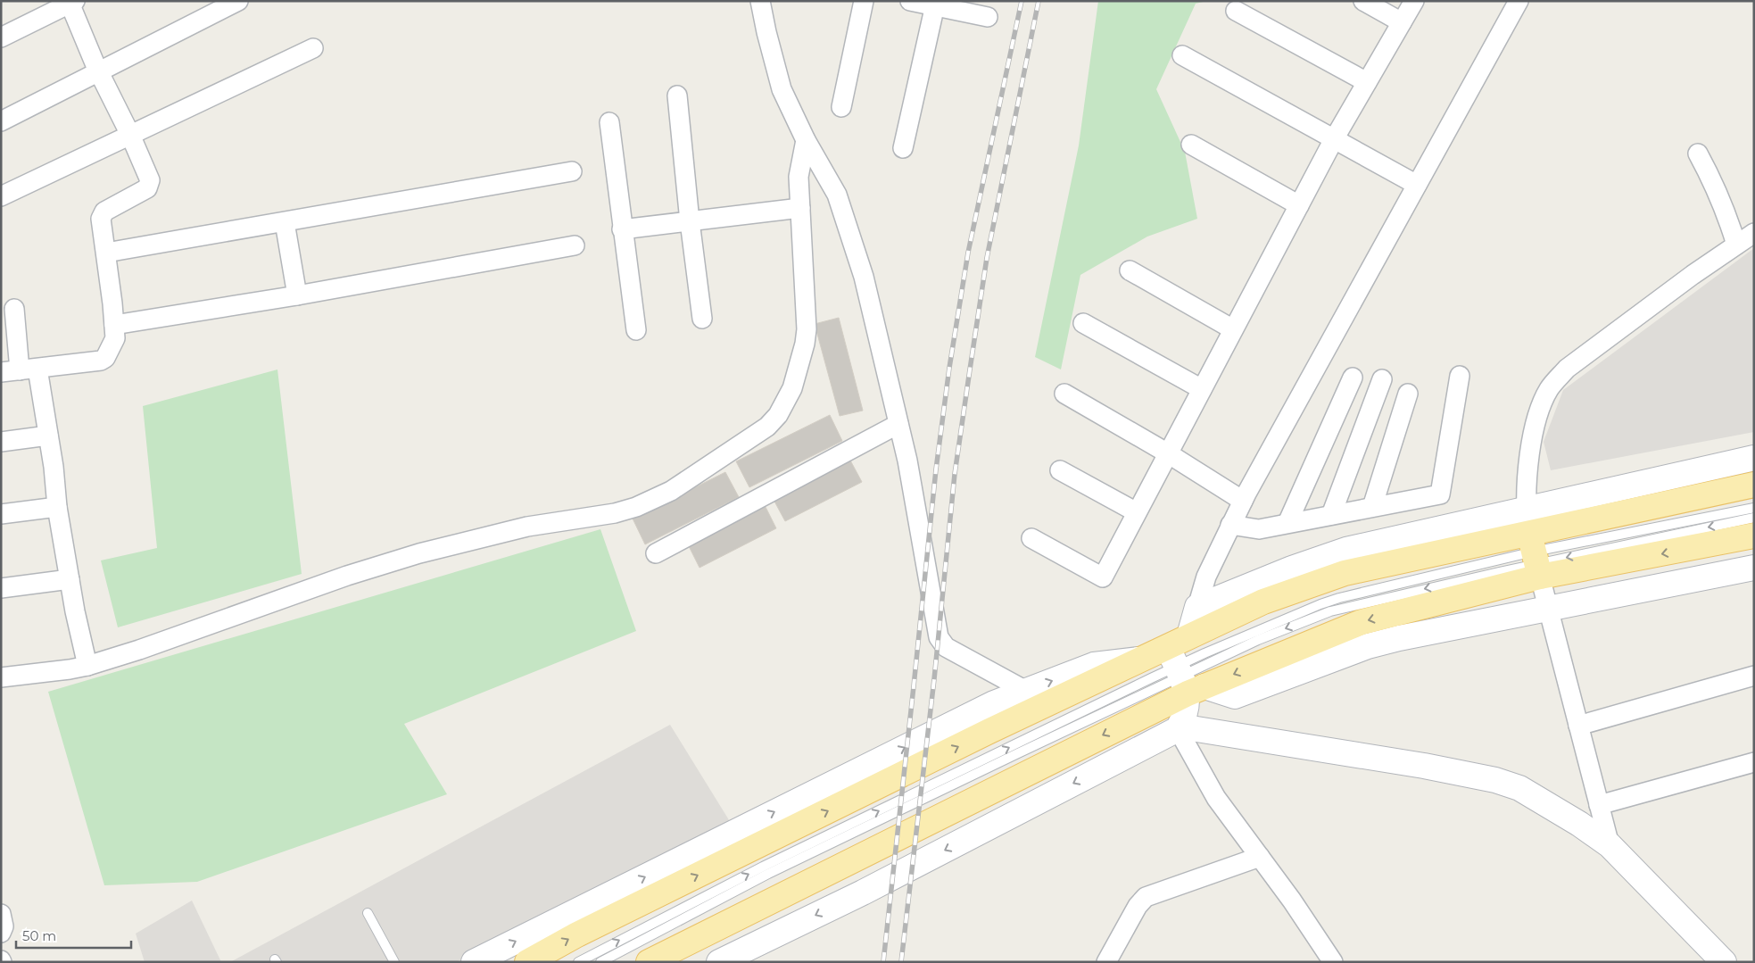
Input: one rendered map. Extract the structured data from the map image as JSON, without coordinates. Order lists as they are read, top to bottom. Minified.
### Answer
{"scale_bar":"50 m"}
